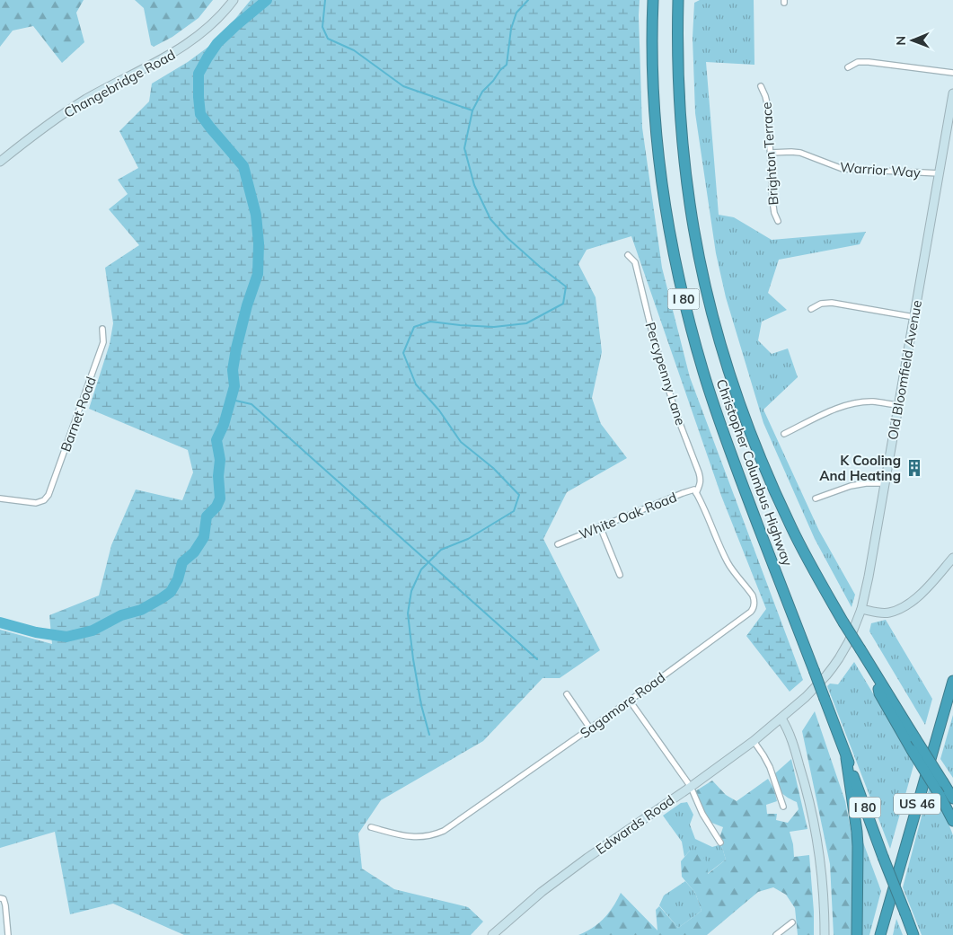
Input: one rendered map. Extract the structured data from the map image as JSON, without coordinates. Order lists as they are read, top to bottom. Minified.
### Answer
{"streets":{"highway":["I 80","Christopher Columbus Highway","US 46"],"street":["Changebridge Road","Brighton Terrace","Warrior Way","Old Bloomfield Avenue","Percypenny Lane","Barnet Road","White Oak Road","Sagamore Road","Edwards Road"]},"crossings":[["Brighton Terrace","Warrior Way"],["Warrior Way","Old Bloomfield Avenue"],["Old Bloomfield Avenue","Edwards Road"],["Percypenny Lane","White Oak Road"],["Percypenny Lane","Sagamore Road"],["White Oak Road","Sagamore Road"]],"places":{"building":["K Cooling And Heating"]},"north":"left"}
